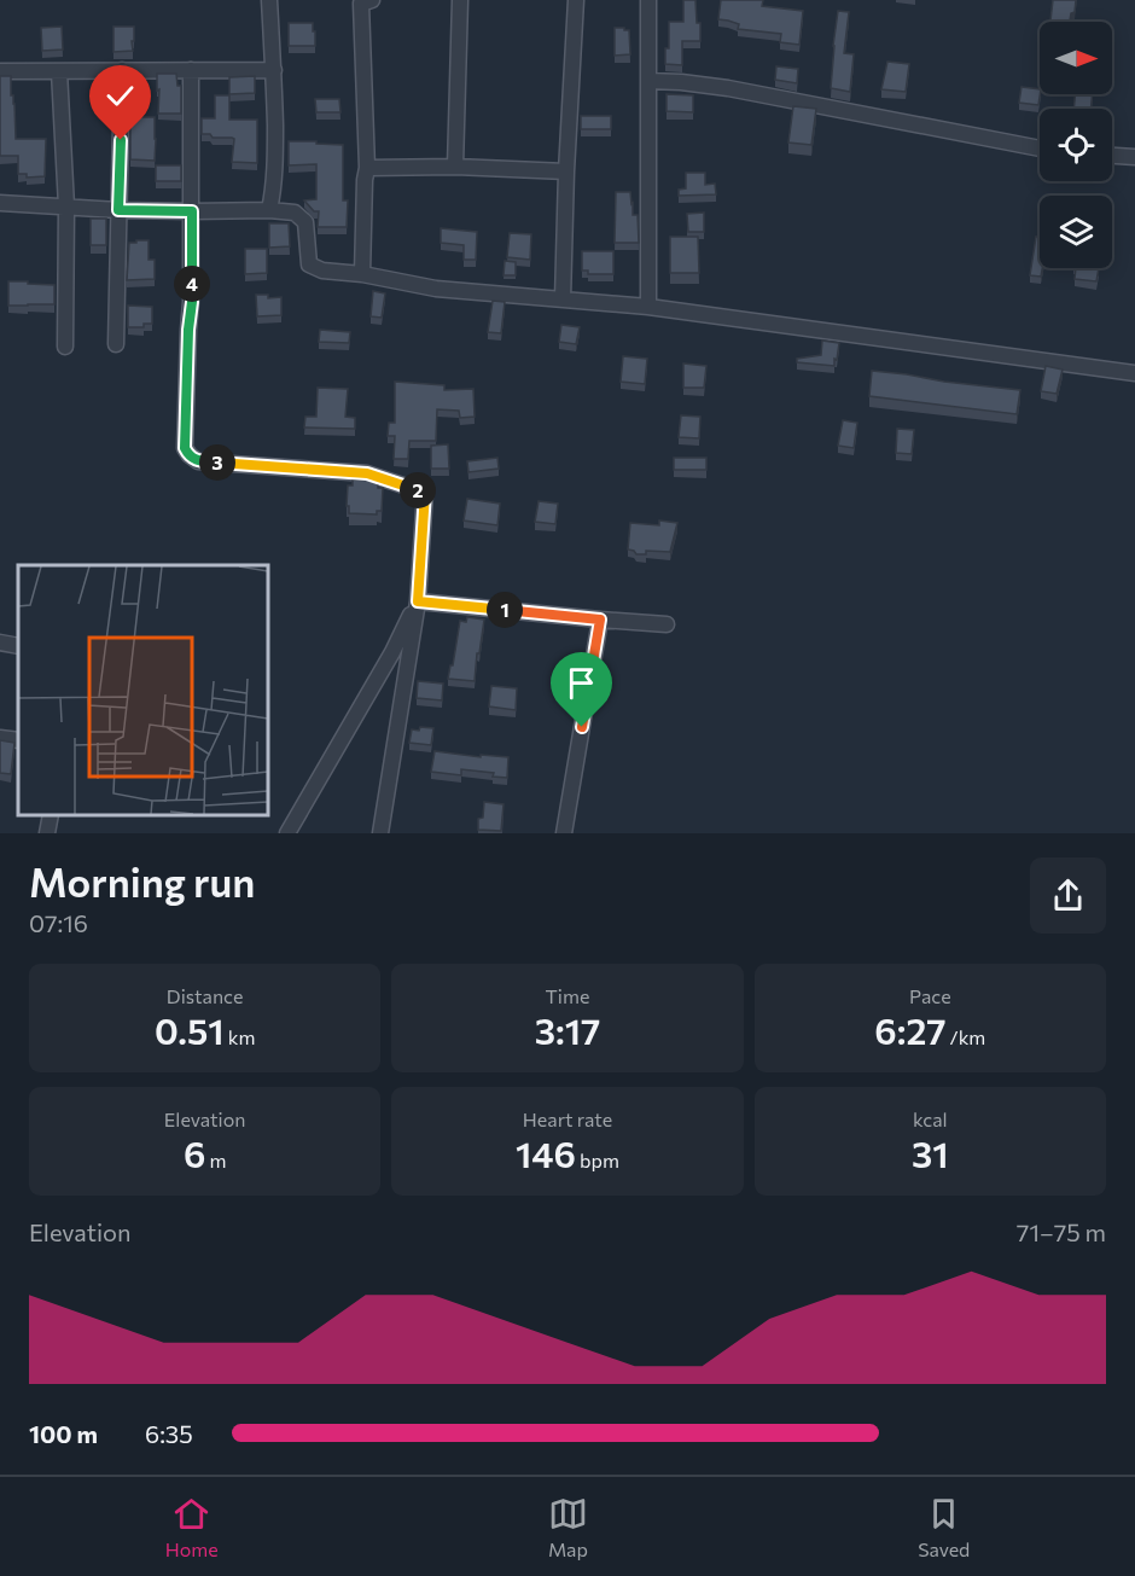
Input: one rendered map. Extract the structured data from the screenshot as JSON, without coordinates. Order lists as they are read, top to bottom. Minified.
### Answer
{"north":"right","page":{"pins":["4","3","2","1"],"heading":["Morning run","07:16"],"stats":[["Distance","0.51 km"],["Time","3:17"],["Pace","6:27 /km"],["Elevation","6 m"],["Heart rate","146 bpm"],["kcal","31"]],"chart":["Elevation","71–75 m"],"list":[{"name":"100 m","note":"6:35"}],"tabs":["Home","Map","Saved"]}}
